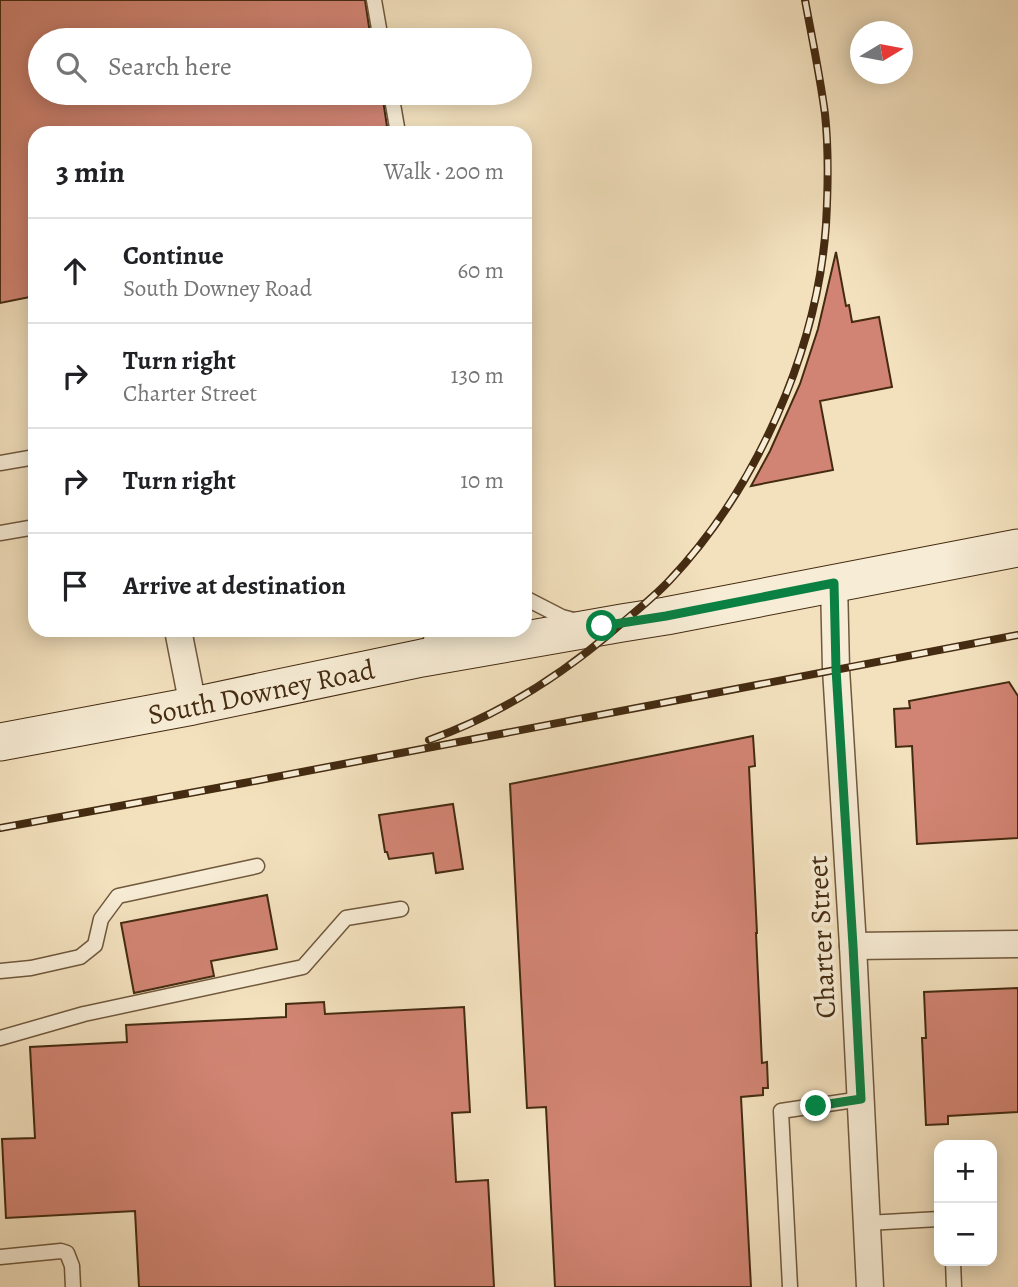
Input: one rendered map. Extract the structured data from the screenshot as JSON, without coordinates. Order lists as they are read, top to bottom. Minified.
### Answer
{"streets":{"main road":["South Downey Road"],"street":["Charter Street"]},"crossings":[["South Downey Road","Charter Street"]],"north":"right","page":{"search":"Search here","heading":["3 min","Walk · 200 m"],"list":[["Continue","South Downey Road","60 m"],["Turn right","Charter Street","130 m"],["Turn right","10 m"],"Arrive at destination"],"map_buttons":["+","−"]}}
